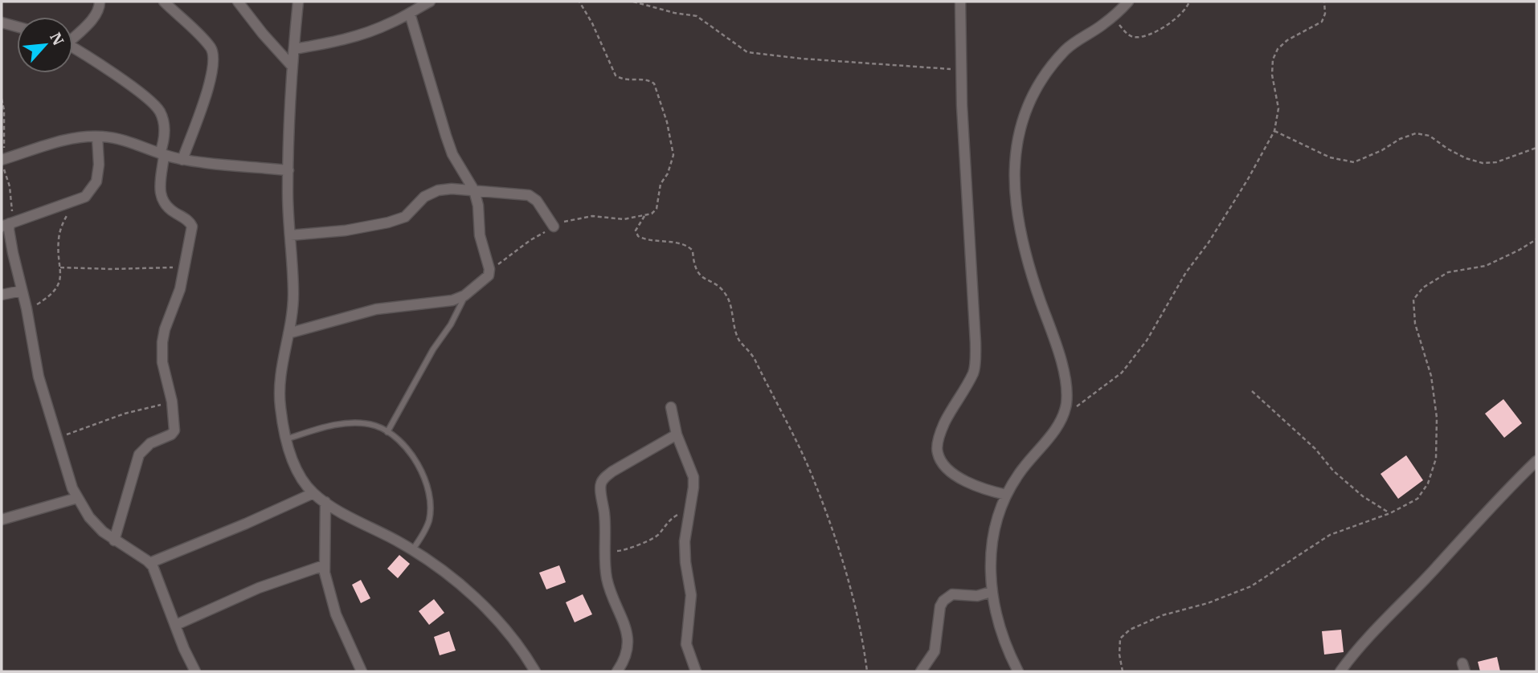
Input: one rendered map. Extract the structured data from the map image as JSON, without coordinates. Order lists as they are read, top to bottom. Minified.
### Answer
{"north":"top right"}
